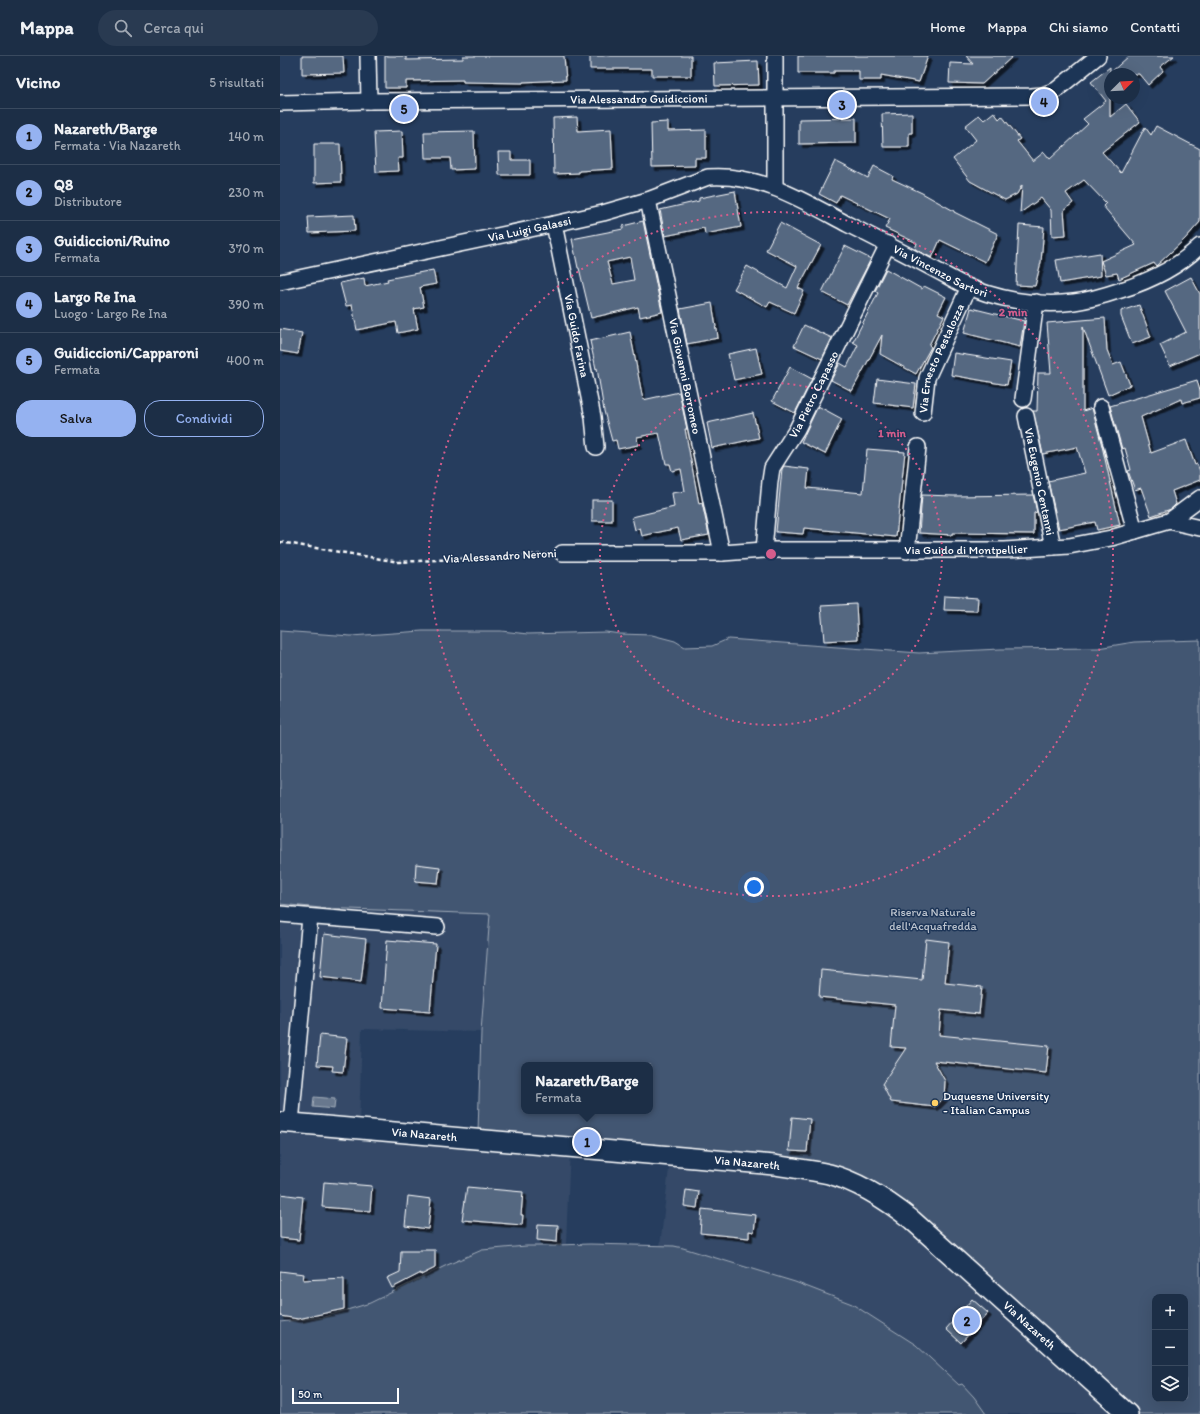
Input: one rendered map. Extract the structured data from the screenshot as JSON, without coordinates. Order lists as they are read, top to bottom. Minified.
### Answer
{"streets":{"street":["Via Alessandro Guidiccioni","Via Luigi Galassi","Via Vincenzo Sartori","Via Guido Farina","Via Ernesto Pestalozza","Via Giovanni Borromeo","Via Pietro Capasso","Via Eugenio Centanni","Via Guido di Montpellier","Via Alessandro Neroni","Via Nazareth"]},"crossings":[["Via Luigi Galassi","Via Vincenzo Sartori"],["Via Luigi Galassi","Via Guido Farina"],["Via Luigi Galassi","Via Giovanni Borromeo"],["Via Vincenzo Sartori","Via Ernesto Pestalozza"],["Via Vincenzo Sartori","Via Pietro Capasso"],["Via Giovanni Borromeo","Via Guido di Montpellier"],["Via Giovanni Borromeo","Via Alessandro Neroni"],["Via Pietro Capasso","Via Guido di Montpellier"],["Via Eugenio Centanni","Via Guido di Montpellier"],["Via Guido di Montpellier","Via Alessandro Neroni"]],"parks":["Riserva Naturale dell'Acquafredda"],"places":["Duquesne University - Italian Campus"],"scale_bar":"50 m","north":"top right","page":{"header":"Mappa","search":"Cerca qui","nav":["Home","Mappa","Chi siamo","Contatti"],"heading":["Vicino","5 risultati"],"pins":["4","3","5","1","2"],"list":[{"mark":"1","name":"Nazareth/Barge","note":"Fermata · Via Nazareth","value":"140 m"},{"mark":"2","name":"Q8","note":"Distributore","value":"230 m"},{"mark":"3","name":"Guidiccioni/Ruino","note":"Fermata","value":"370 m"},{"mark":"4","name":"Largo Re Ina","note":"Luogo · Largo Re Ina","value":"390 m"},{"mark":"5","name":"Guidiccioni/Capparoni","note":"Fermata","value":"400 m"}],"buttons":["Salva","Condividi"],"popup":["Nazareth/Barge","Fermata"],"map_buttons":["+","−"],"scale":"50 m"},"rings":["2 min","1 min"]}
